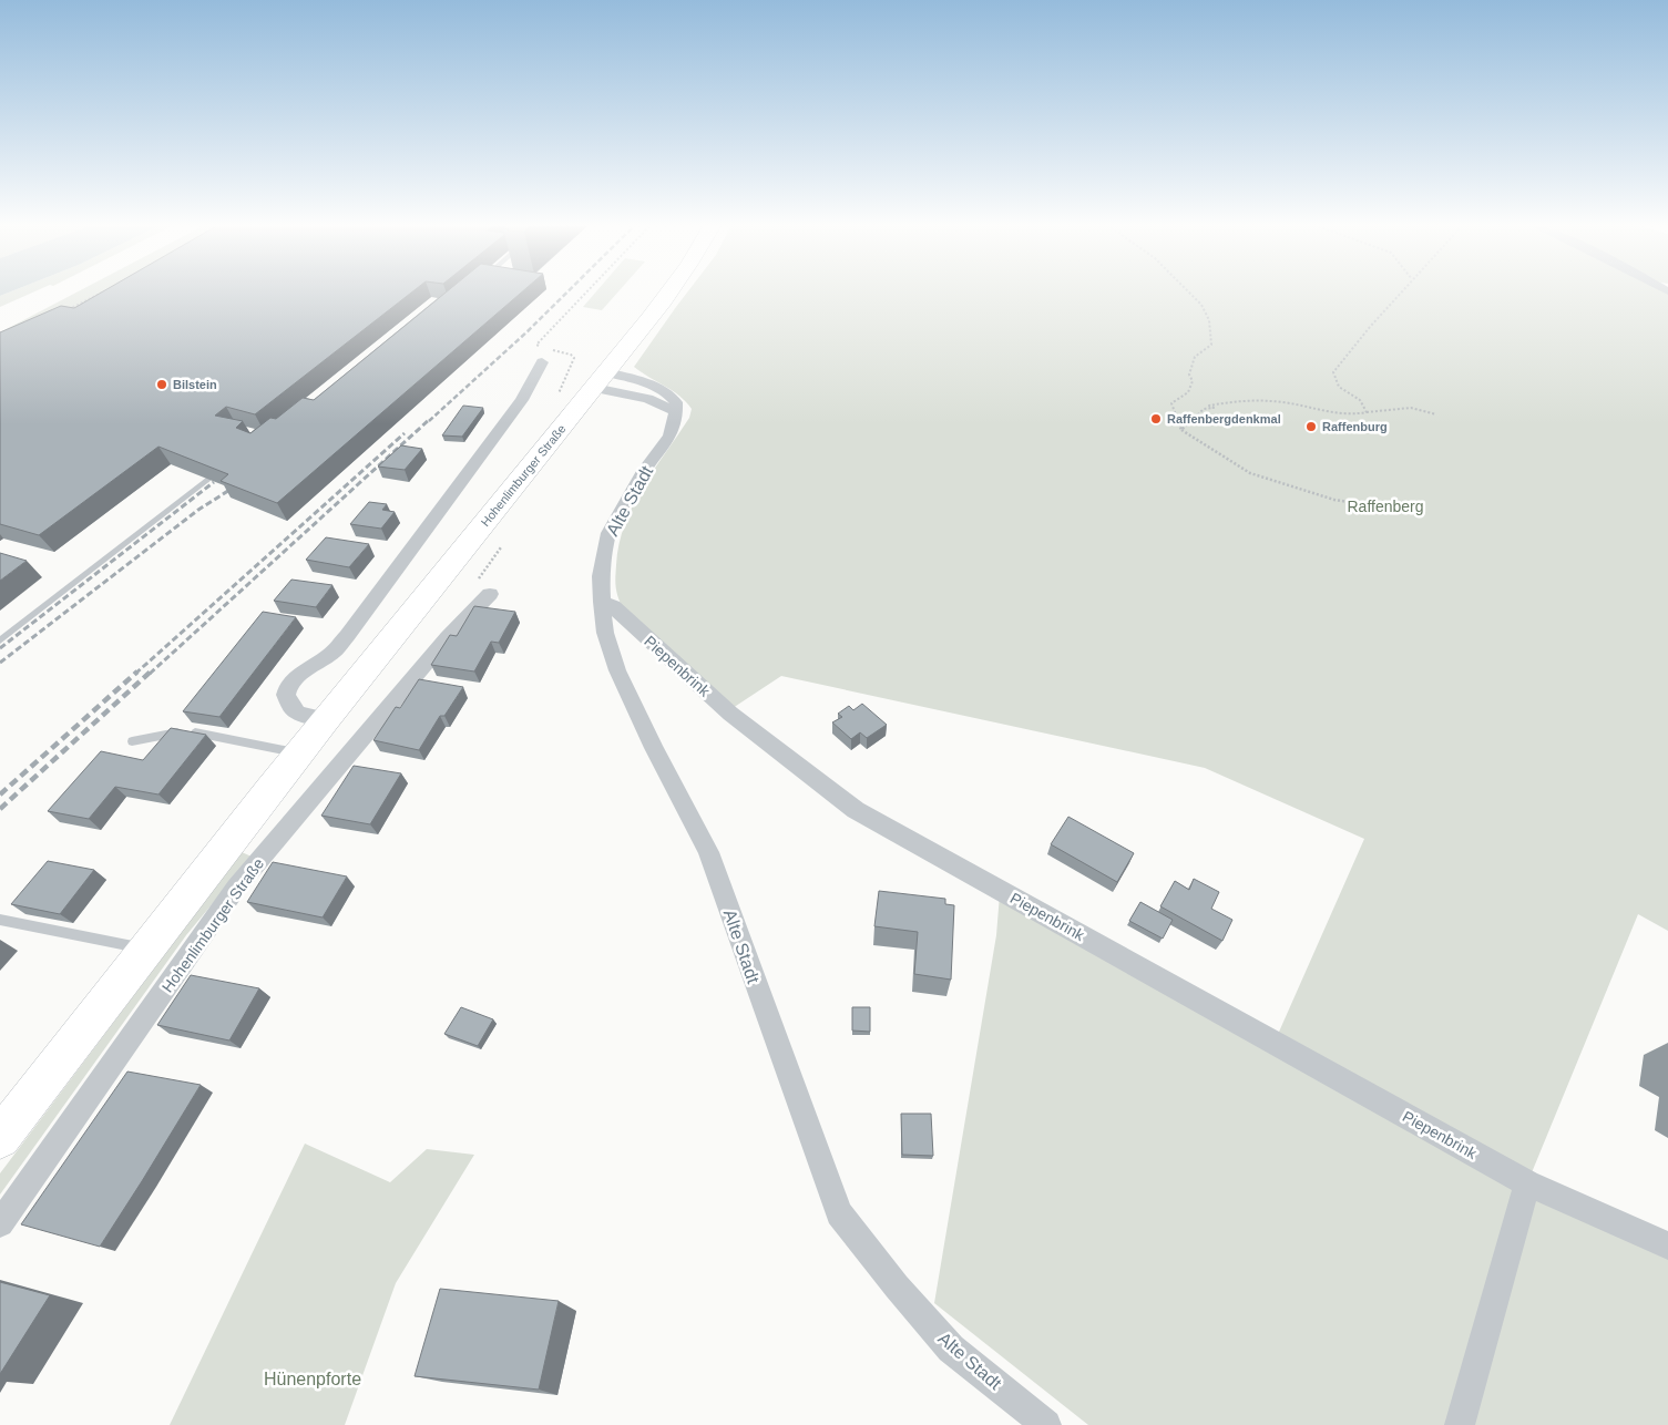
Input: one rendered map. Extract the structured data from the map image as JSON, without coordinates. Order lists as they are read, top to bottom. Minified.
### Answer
{"streets":{"main road":["Hohenlimburger Straße"],"street":["Alte Stadt","Piepenbrink"]},"crossings":[["Alte Stadt","Piepenbrink"]],"parks":["Raffenberg","Hünenpforte"],"places":["Bilstein","Raffenbergdenkmal","Raffenburg"]}
